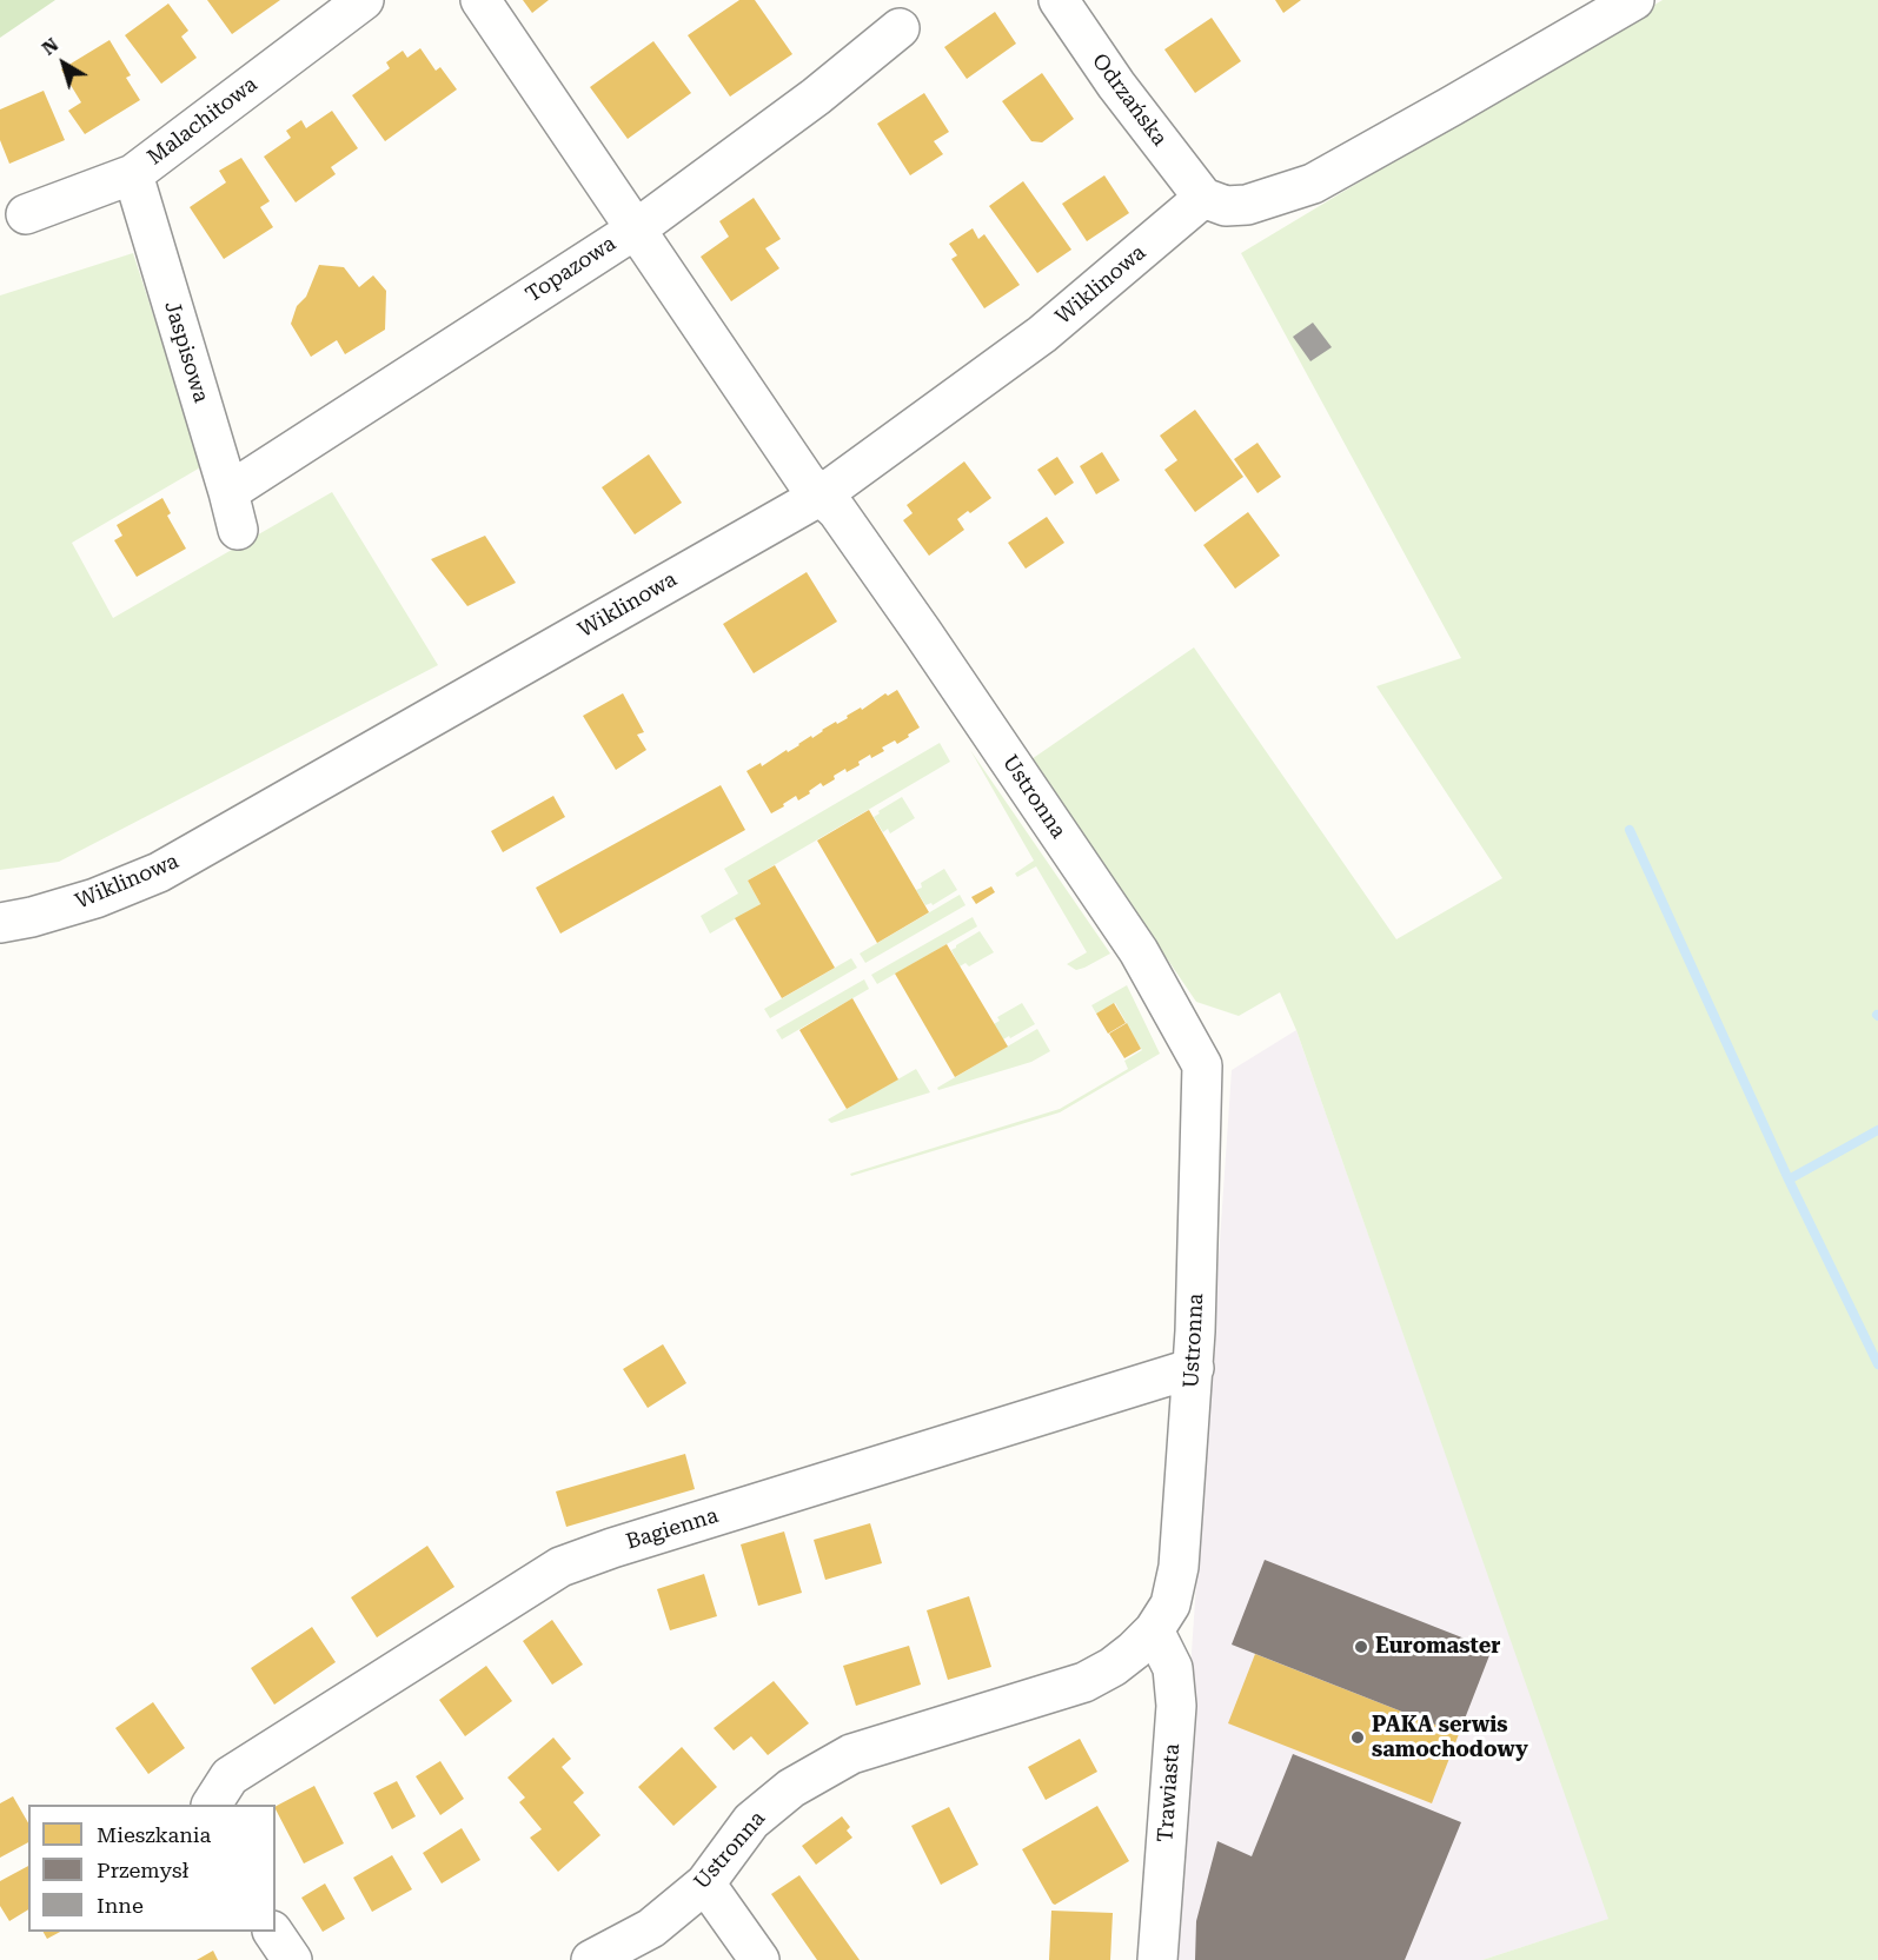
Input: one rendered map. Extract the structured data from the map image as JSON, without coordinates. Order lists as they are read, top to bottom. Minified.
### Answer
{"streets":{"street":["Odrzańska","Malachitowa","Topazowa","Wiklinowa","Jaspisowa","Ustronna","Bagienna","Trawiasta"]},"crossings":[["Odrzańska","Wiklinowa"],["Malachitowa","Jaspisowa"],["Topazowa","Jaspisowa"],["Topazowa","Ustronna"],["Wiklinowa","Ustronna"],["Ustronna","Bagienna"],["Ustronna","Trawiasta"]],"places":["Euromaster","PAKA serwis samochodowy"],"legend":["Mieszkania","Przemysł","Inne"],"north":"top left"}
